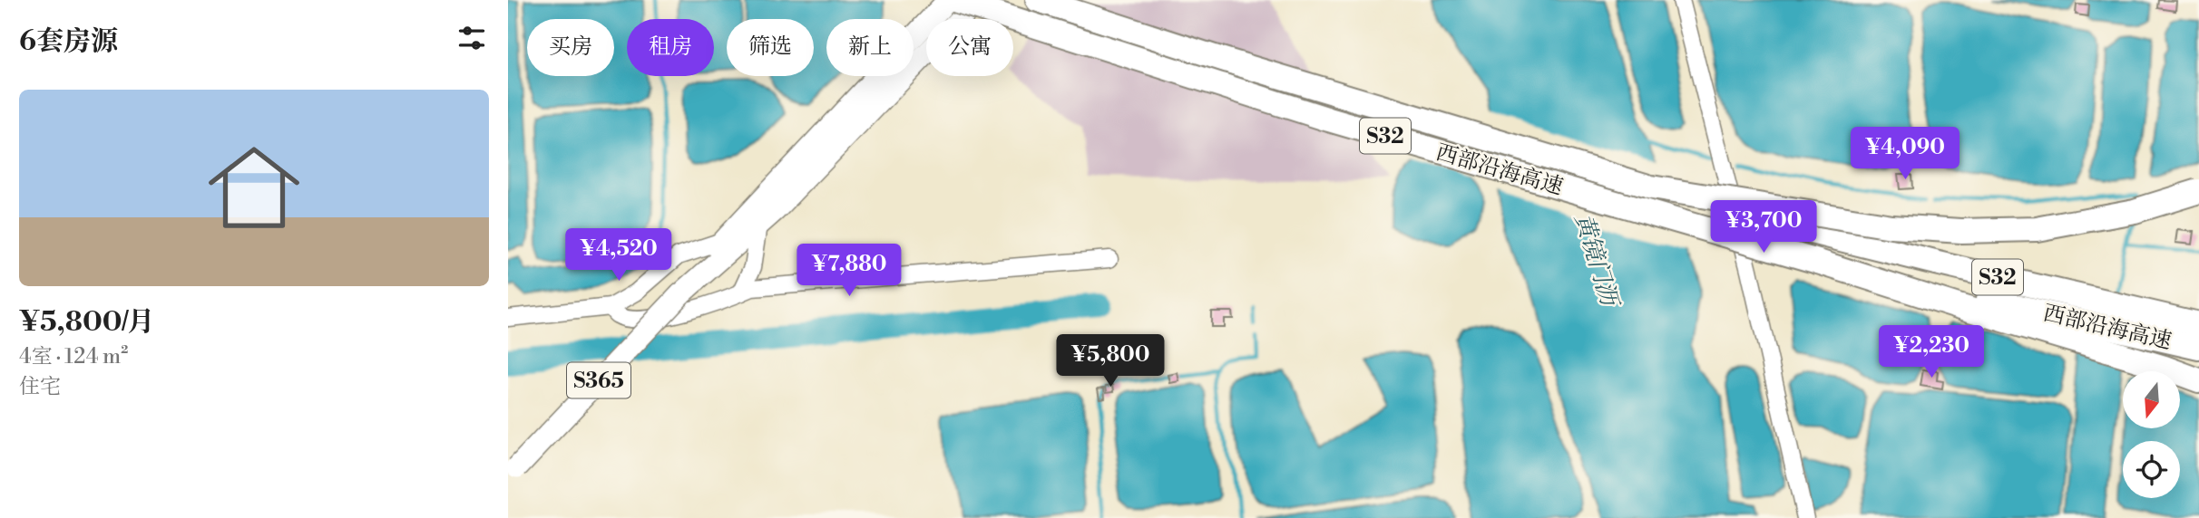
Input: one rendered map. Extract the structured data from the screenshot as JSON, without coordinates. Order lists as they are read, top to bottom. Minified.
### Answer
{"streets":{"highway":["S32","西部沿海高速"],"main road":["S365"]},"water":["黄镜门沥"],"north":"bottom","page":{"heading":"6套房源","chip":["买房","租房","筛选","新上","公寓"],"list":[{"name":"¥5,800/月","note":"4室 · 124 m² · 住宅"}],"price":["¥4,090","¥3,700","¥4,520","¥7,880","¥2,230","¥5,800"]}}
